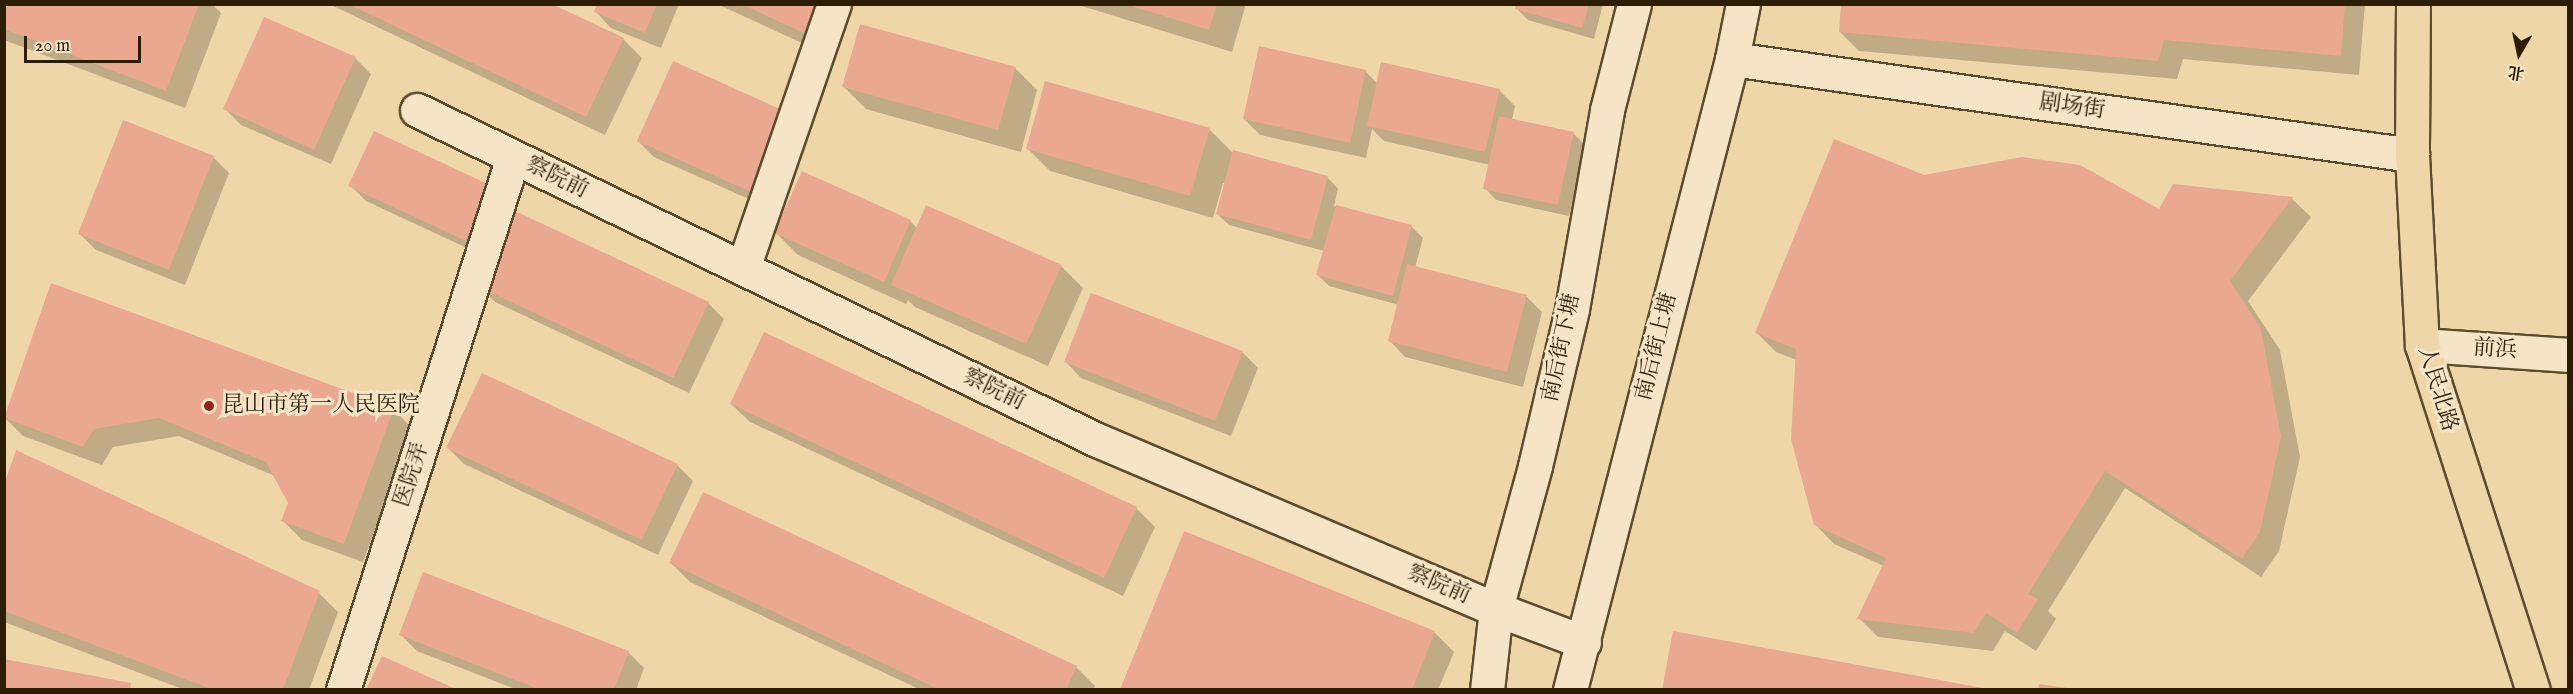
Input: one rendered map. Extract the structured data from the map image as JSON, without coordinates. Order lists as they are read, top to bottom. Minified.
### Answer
{"streets":{"main road":["人民北路"],"street":["剧场街","察院前","南后街上塘","南后街下塘","前浜","医院弄"]},"crossings":[["剧场街","南后街上塘"],["剧场街","人民北路"],["察院前","南后街上塘"],["察院前","南后街下塘"],["察院前","医院弄"],["前浜","人民北路"]],"places":["昆山市第一人民医院"],"scale_bar":"20 m","north":"bottom"}
